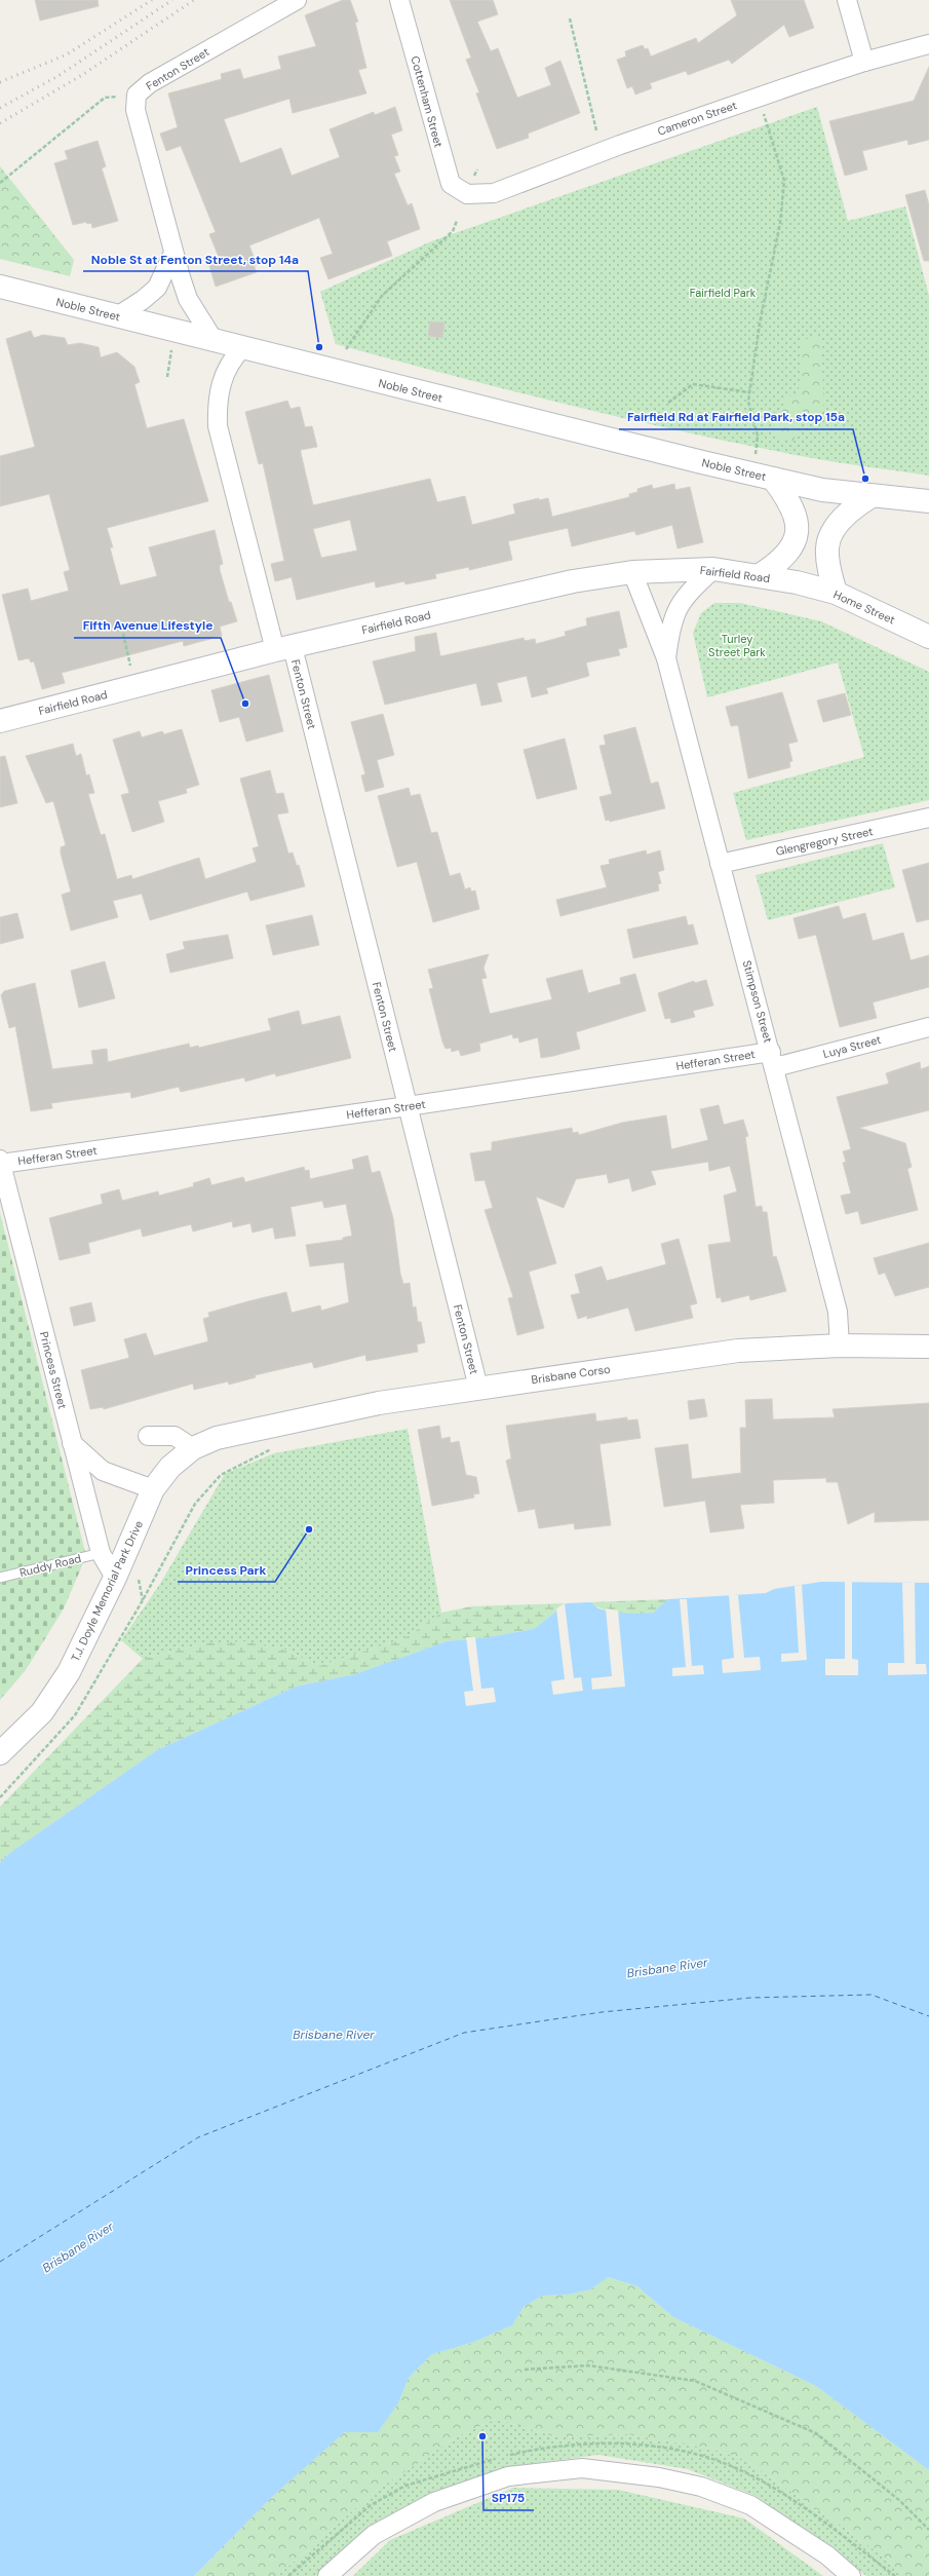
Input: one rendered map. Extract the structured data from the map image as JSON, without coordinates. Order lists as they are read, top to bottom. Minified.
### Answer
{"streets":{"main road":["Noble Street","Fairfield Road","Home Street","Brisbane Corso","T.J. Doyle Memorial Park Drive"],"street":["Fenton Street","Cottenham Street","Cameron Street","Glengregory Street","Stimpson Street","Luya Street","Hefferan Street","Princess Street"],"lane":["Ruddy Road"]},"crossings":[["Fenton Street","Noble Street"],["Fenton Street","Fairfield Road"],["Fenton Street","Hefferan Street"],["Fenton Street","Brisbane Corso"],["Cottenham Street","Cameron Street"],["Fairfield Road","Home Street"],["Fairfield Road","Stimpson Street"],["Glengregory Street","Stimpson Street"],["Stimpson Street","Luya Street"],["Stimpson Street","Hefferan Street"],["Stimpson Street","Brisbane Corso"],["Luya Street","Hefferan Street"],["Hefferan Street","Princess Street"],["Princess Street","Ruddy Road"],["Princess Street","T.J. Doyle Memorial Park Drive"],["Brisbane Corso","T.J. Doyle Memorial Park Drive"]],"water":["Brisbane River"],"parks":["Fairfield Park","Turley Street Park"],"places":["Noble St at Fenton Street, stop 14a","Fairfield Rd at Fairfield Park, stop 15a","Fifth Avenue Lifestyle","Princess Park","SP175"]}
